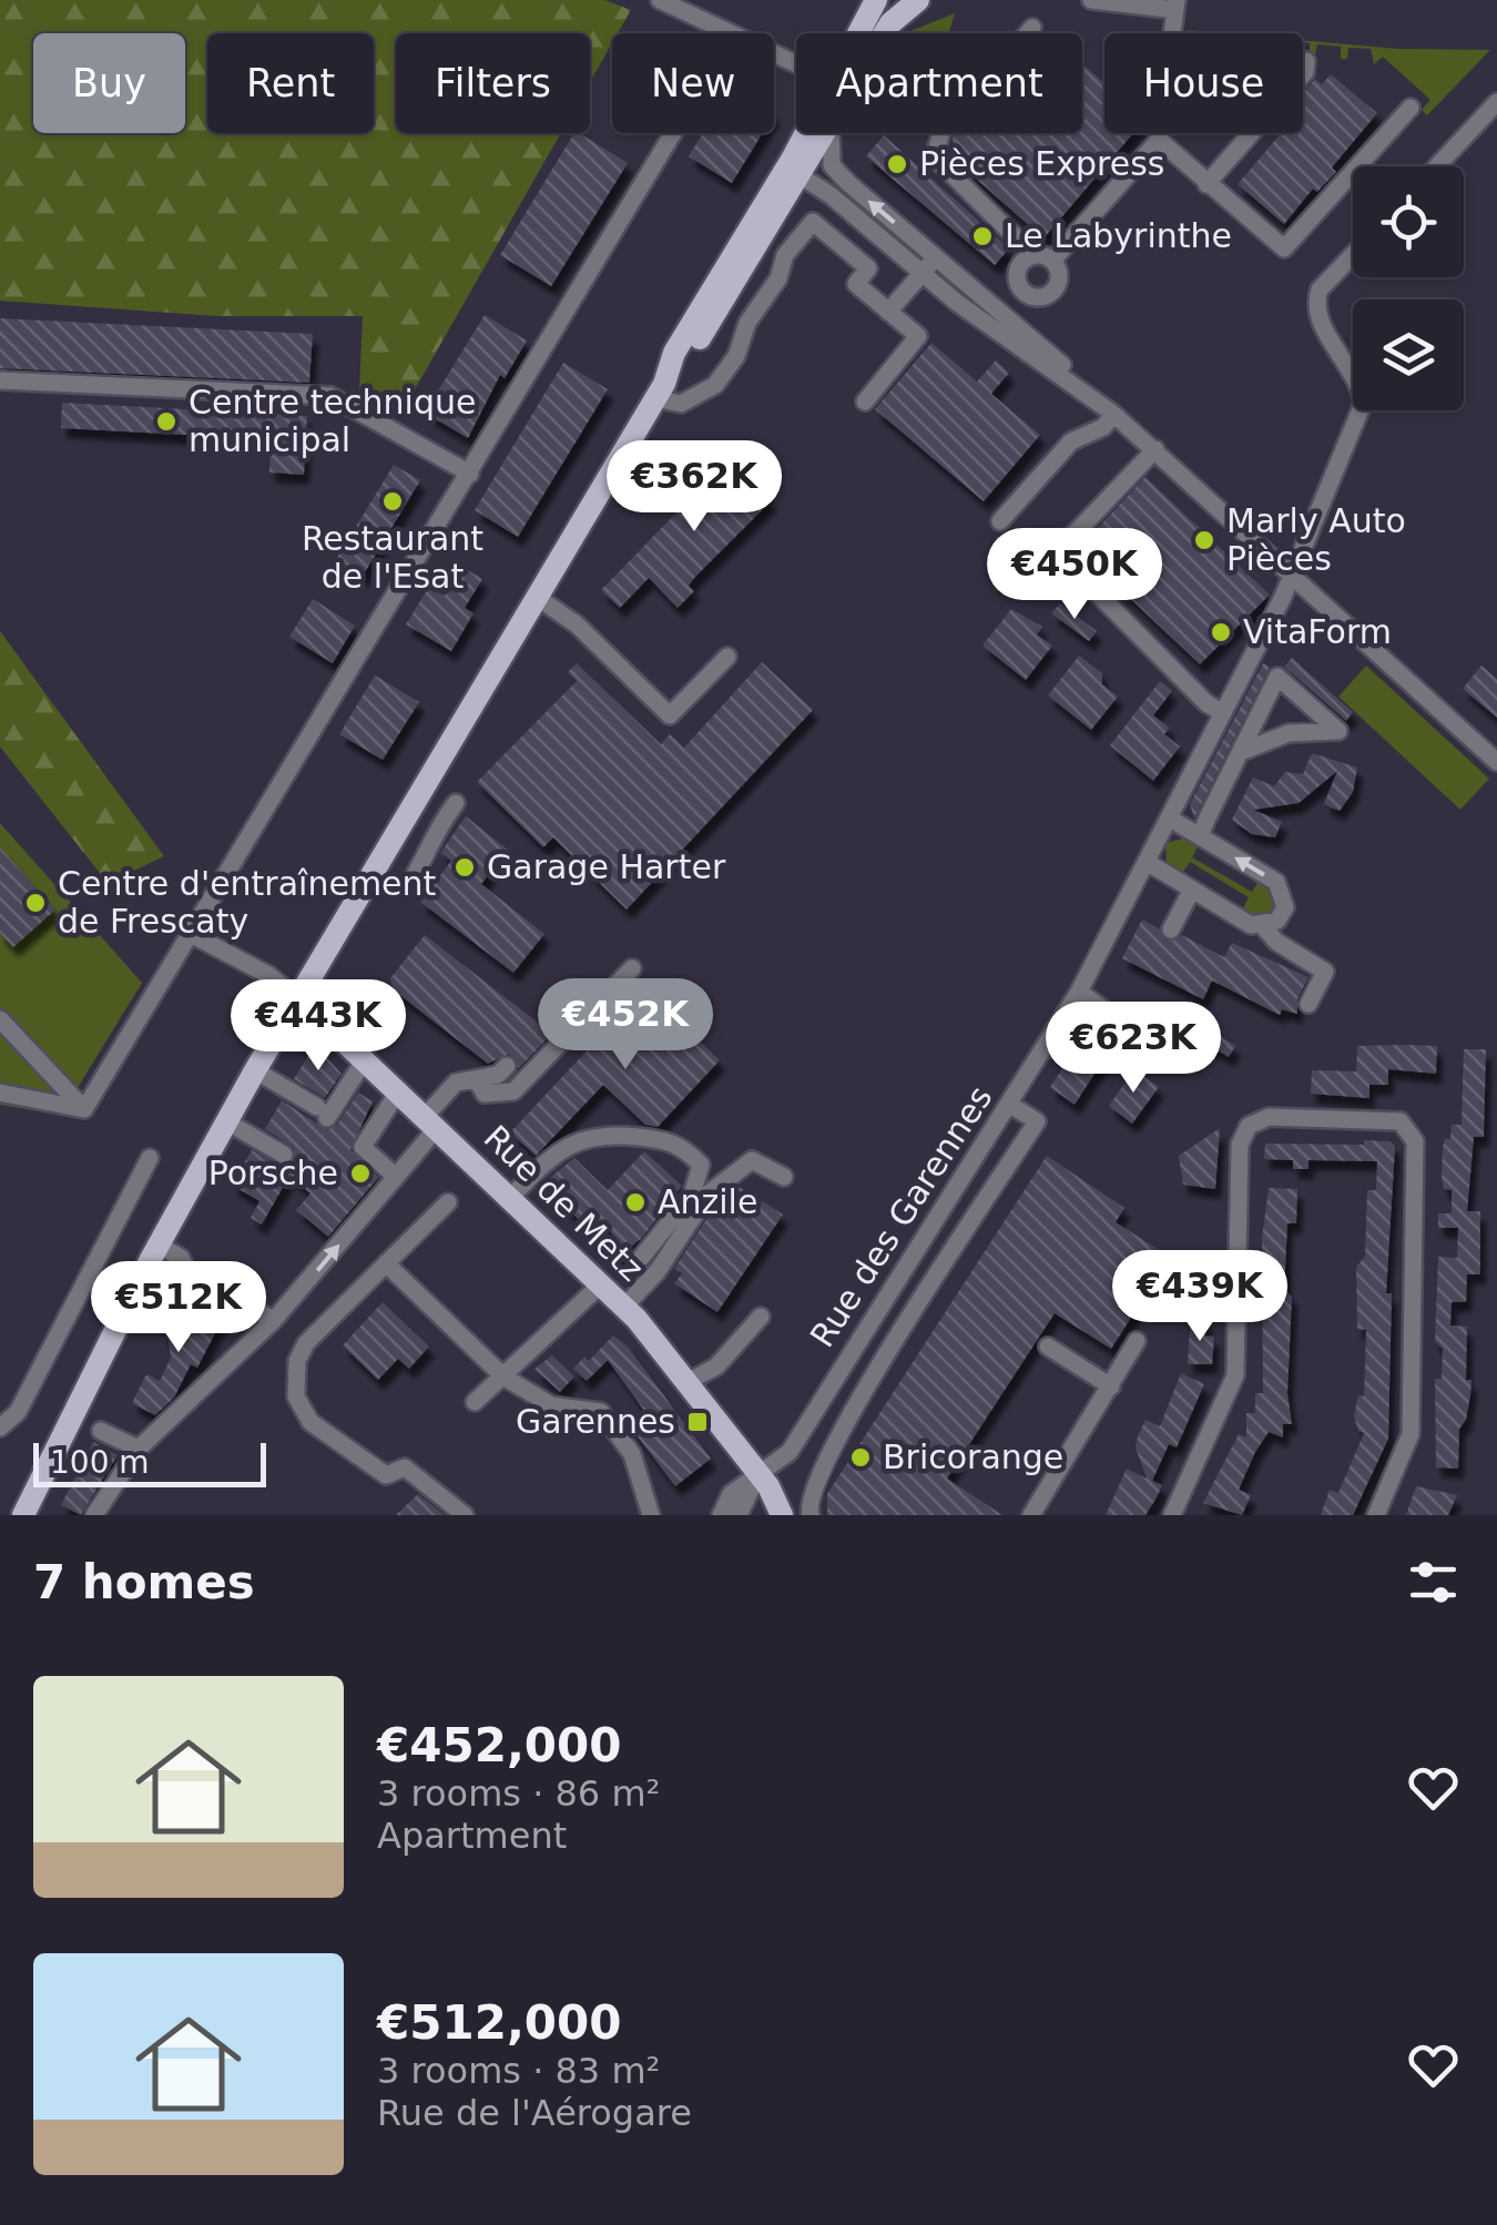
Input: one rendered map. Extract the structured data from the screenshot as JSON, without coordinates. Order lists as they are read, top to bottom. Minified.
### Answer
{"streets":{"main road":["Rue de Metz"],"street":["Rue des Garennes"]},"crossings":[["Rue de Metz","Rue des Garennes"]],"places":{"other":["Pièces Express","Le Labyrinthe","Centre technique municipal","Restaurant de l'Esat","Marly Auto Pièces","VitaForm","Garage Harter","Centre d'entraînement de Frescaty","Porsche","Anzile","Bricorange"],"transit":["Garennes"]},"scale_bar":"100 m","page":{"chip":["Buy","Rent","Filters","New","Apartment","House"],"price":["€362K","€450K","€452K","€443K","€623K","€439K","€512K"],"scale":"100 m","heading":"7 homes","list":[{"name":"€452,000","note":"3 rooms · 86 m² · Apartment"},{"name":"€512,000","note":"3 rooms · 83 m² · Rue de l'Aérogare"}]}}
